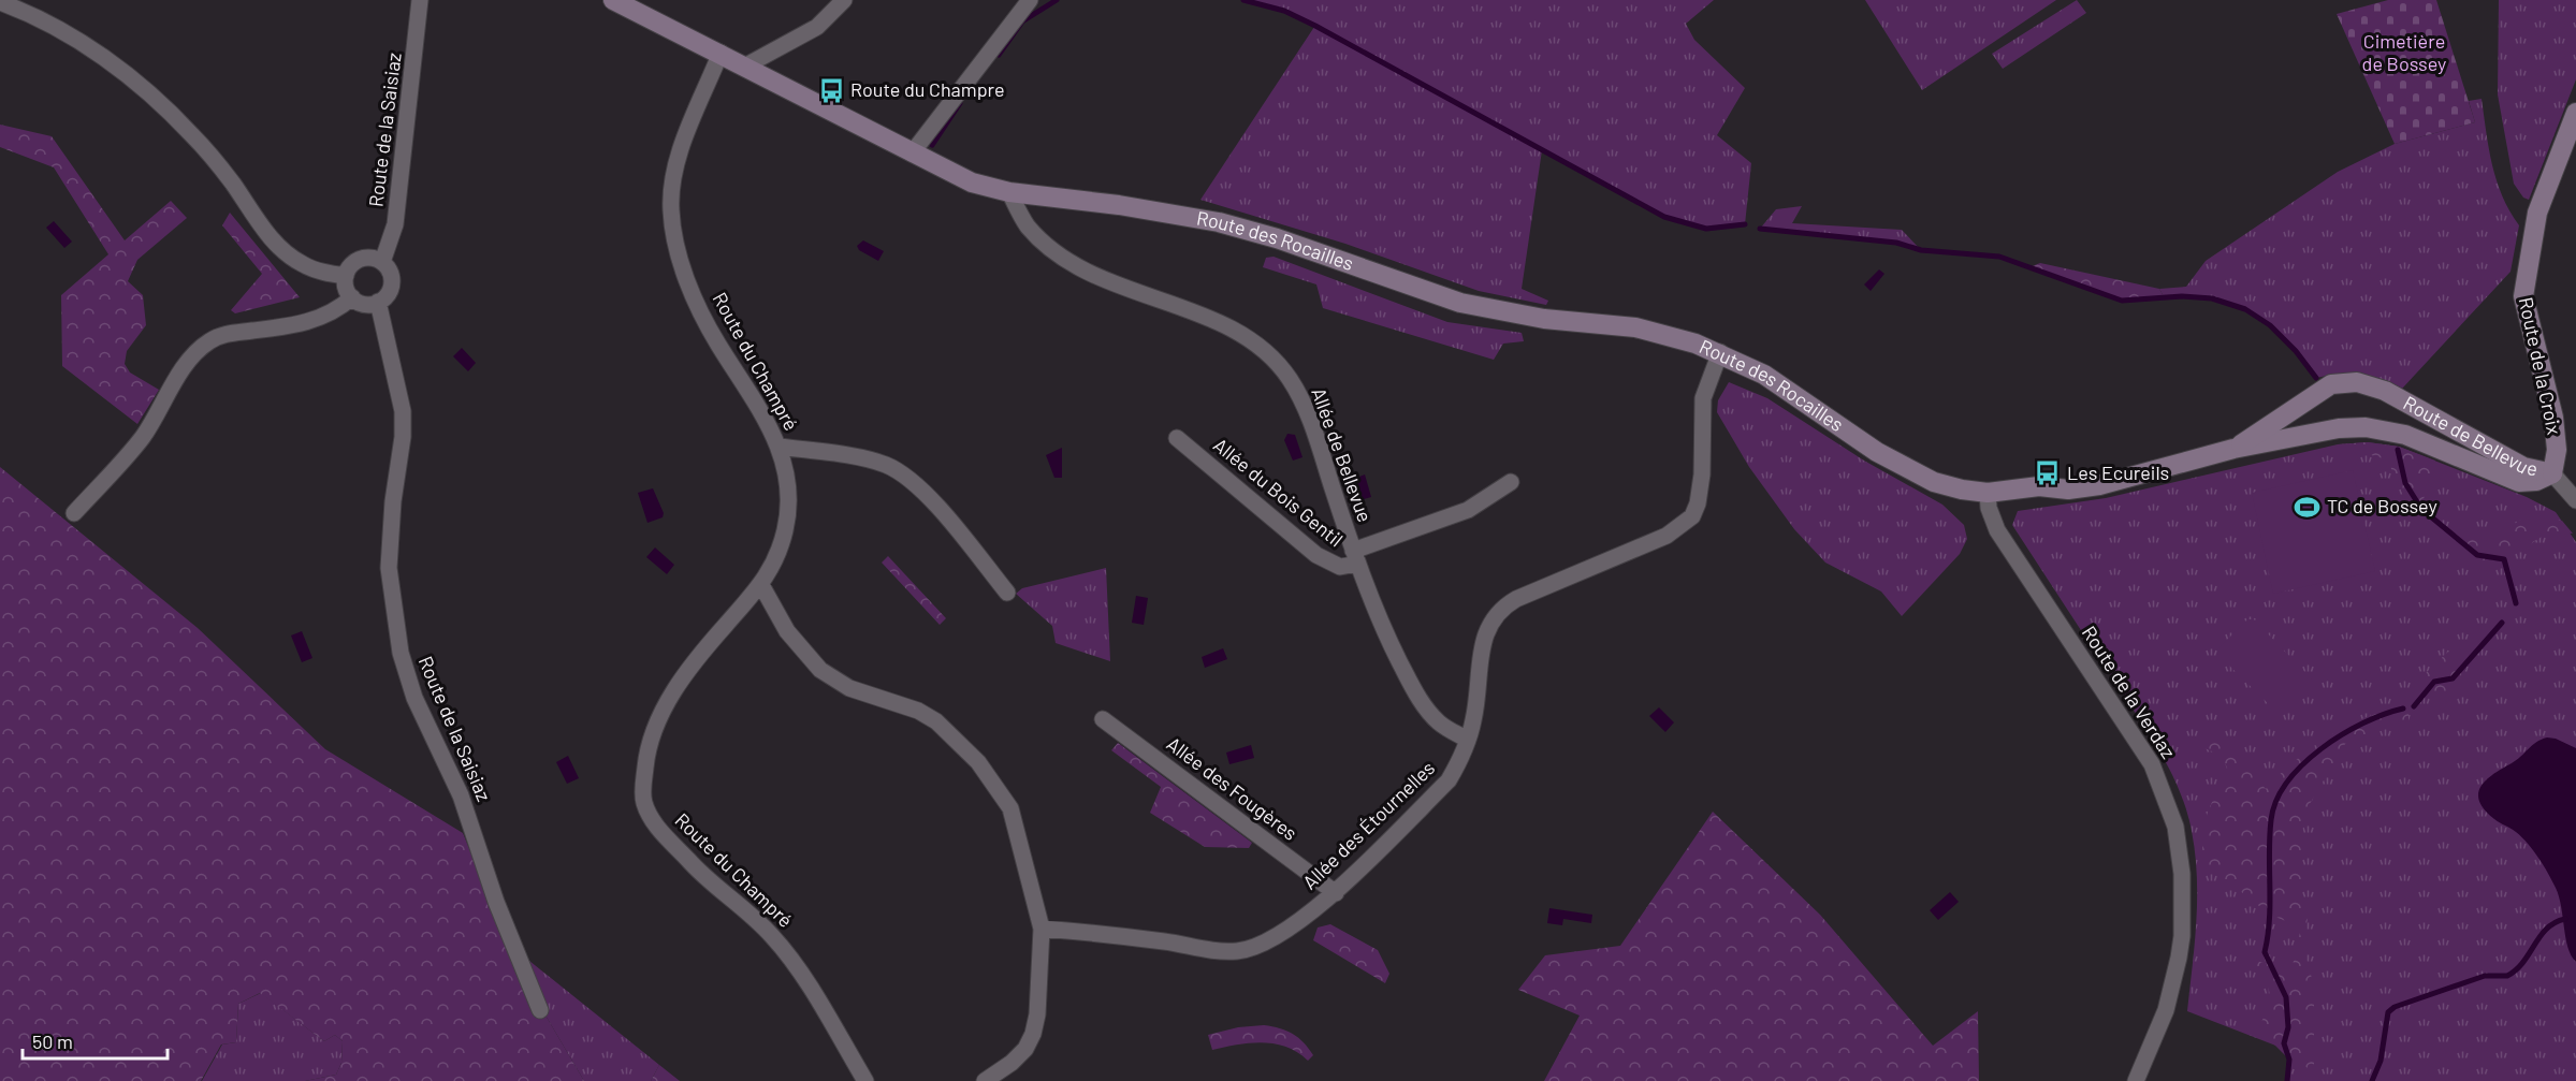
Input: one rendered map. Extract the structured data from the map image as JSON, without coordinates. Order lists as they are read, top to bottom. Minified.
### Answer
{"streets":{"street":["Route de la Saisiaz","Route des Rocailles","Route du Champré","Route de la Croix","Route de Bellevue","Allée de Bellevue","Allée du Bois Gentil","Route de la Verdaz","Allée des Fougères","Allée des Étournelles"]},"crossings":[["Route des Rocailles","Route du Champré"],["Route des Rocailles","Route de Bellevue"],["Route des Rocailles","Allée de Bellevue"],["Route des Rocailles","Allée des Étournelles"],["Route de la Croix","Route de Bellevue"],["Route de Bellevue","Route de la Verdaz"],["Allée de Bellevue","Allée du Bois Gentil"],["Allée de Bellevue","Allée des Étournelles"],["Allée des Fougères","Allée des Étournelles"]],"parks":["Cimetière de Bossey"],"places":{"bus stop":["Route du Champre","Les Ecureils"],"sports":["TC de Bossey"]},"scale_bar":"50 m"}
